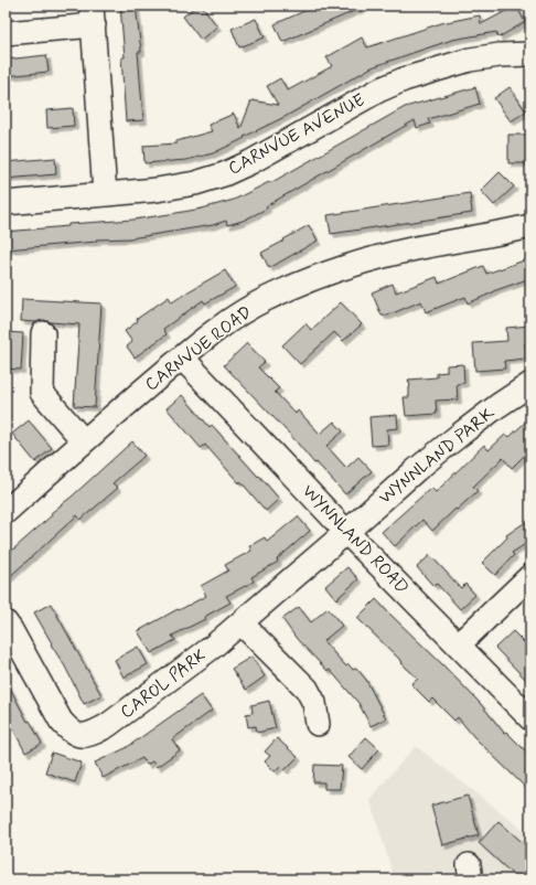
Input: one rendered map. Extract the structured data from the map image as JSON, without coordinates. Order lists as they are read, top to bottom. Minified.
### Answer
{"streets":{"street":["CARNVUE AVENUE","CARNVUE ROAD","WYNNLAND PARK","WYNNLAND ROAD","CAROL PARK"]},"crossings":[["CARNVUE ROAD","WYNNLAND ROAD"],["WYNNLAND PARK","WYNNLAND ROAD"],["WYNNLAND PARK","CAROL PARK"],["WYNNLAND ROAD","CAROL PARK"]]}
